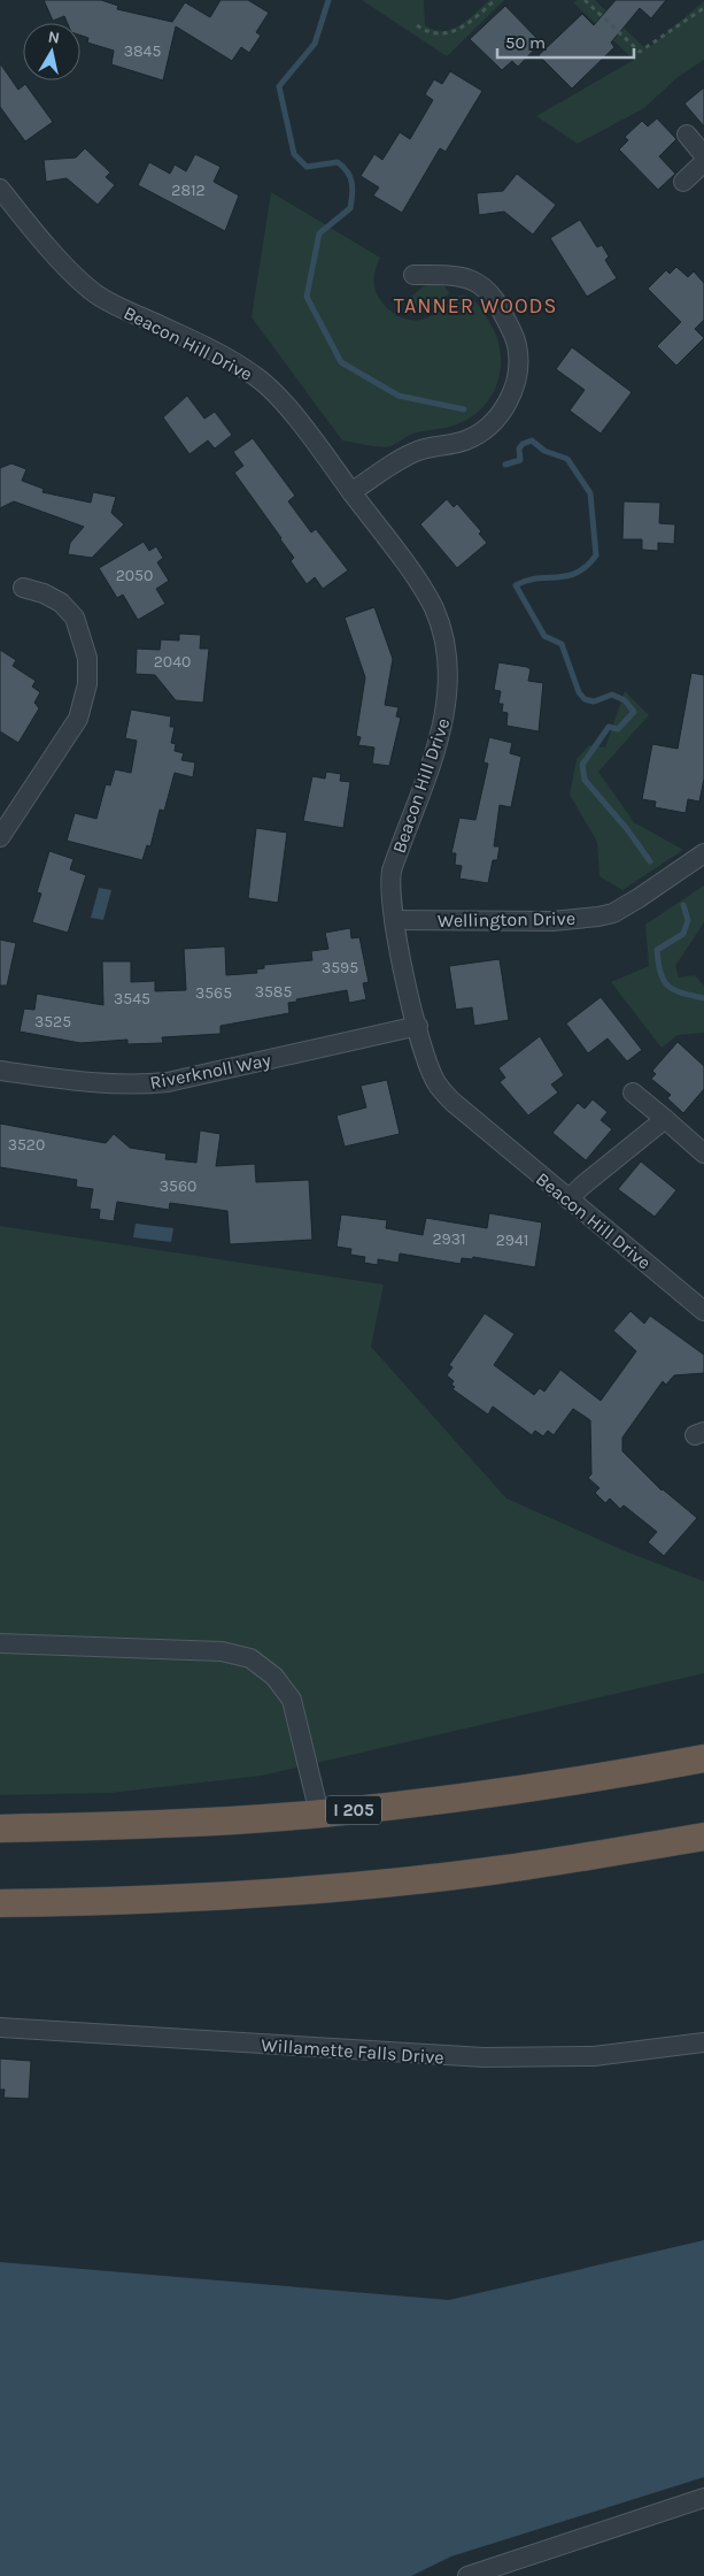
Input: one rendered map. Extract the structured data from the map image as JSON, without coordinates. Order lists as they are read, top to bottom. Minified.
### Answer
{"streets":{"highway":["I 205"],"street":["Beacon Hill Drive","Wellington Drive","Riverknoll Way","Willamette Falls Drive"]},"crossings":[["Beacon Hill Drive","Wellington Drive"],["Beacon Hill Drive","Riverknoll Way"]],"districts":["TANNER WOODS"],"house_numbers":["3845","2812","2050","2040","3595","3585","3565","3545","3525","3520","3560","2931","2941"],"scale_bar":"50 m","north":"top"}
